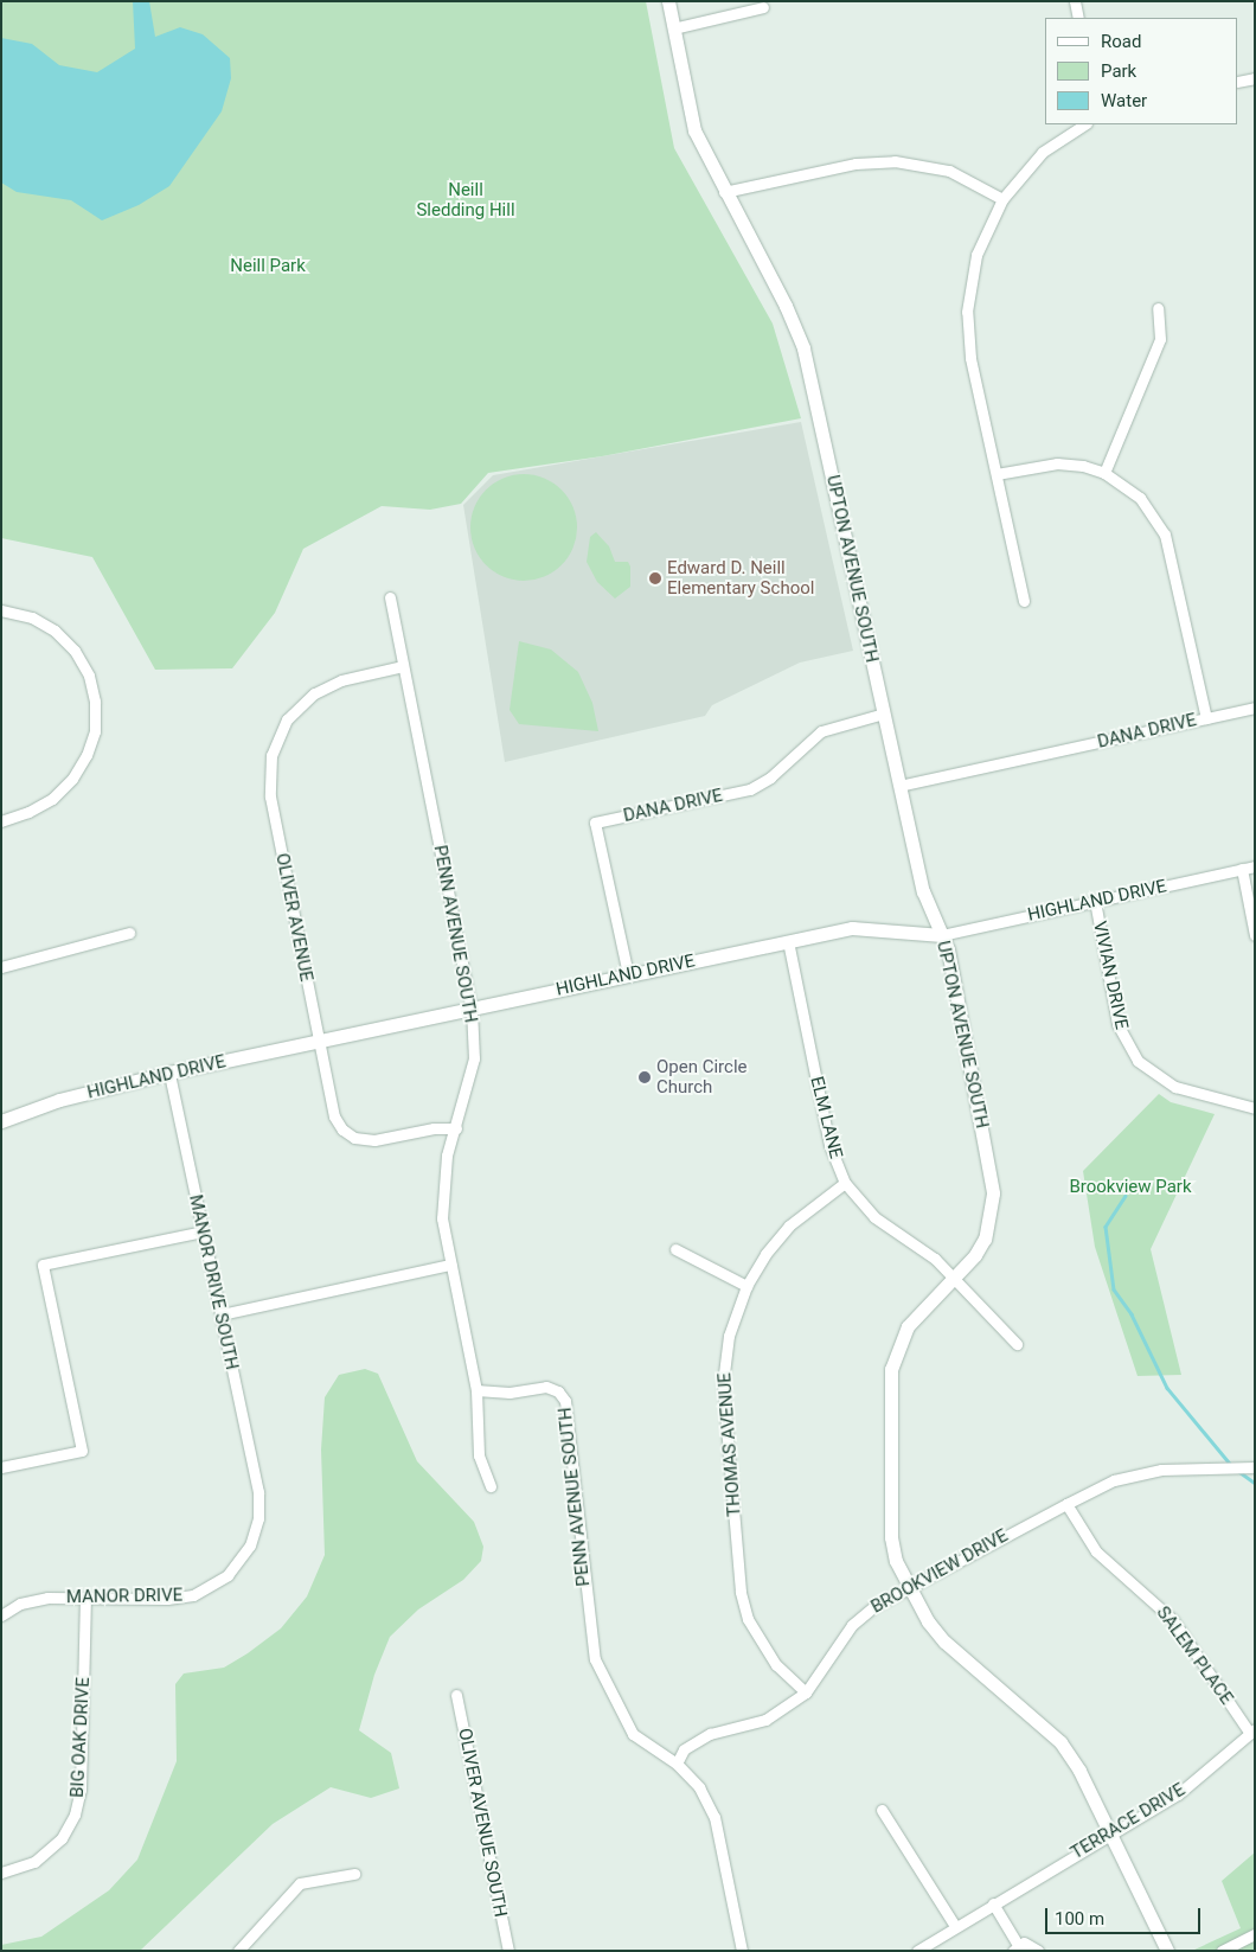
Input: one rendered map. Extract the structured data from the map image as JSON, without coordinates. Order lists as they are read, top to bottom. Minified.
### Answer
{"streets":{"street":["UPTON AVENUE SOUTH","DANA DRIVE","HIGHLAND DRIVE","OLIVER AVENUE","PENN AVENUE SOUTH","VIVIAN DRIVE","ELM LANE","MANOR DRIVE SOUTH","THOMAS AVENUE","BROOKVIEW DRIVE","MANOR DRIVE","SALEM PLACE","BIG OAK DRIVE","TERRACE DRIVE","OLIVER AVENUE SOUTH"]},"crossings":[["UPTON AVENUE SOUTH","DANA DRIVE"],["UPTON AVENUE SOUTH","HIGHLAND DRIVE"],["UPTON AVENUE SOUTH","ELM LANE"],["UPTON AVENUE SOUTH","BROOKVIEW DRIVE"],["UPTON AVENUE SOUTH","TERRACE DRIVE"],["DANA DRIVE","HIGHLAND DRIVE"],["HIGHLAND DRIVE","OLIVER AVENUE"],["HIGHLAND DRIVE","PENN AVENUE SOUTH"],["HIGHLAND DRIVE","VIVIAN DRIVE"],["HIGHLAND DRIVE","ELM LANE"],["HIGHLAND DRIVE","MANOR DRIVE SOUTH"],["OLIVER AVENUE","PENN AVENUE SOUTH"],["PENN AVENUE SOUTH","BROOKVIEW DRIVE"],["ELM LANE","THOMAS AVENUE"],["MANOR DRIVE SOUTH","MANOR DRIVE"],["THOMAS AVENUE","BROOKVIEW DRIVE"],["BROOKVIEW DRIVE","SALEM PLACE"],["MANOR DRIVE","BIG OAK DRIVE"],["SALEM PLACE","TERRACE DRIVE"]],"parks":["Neill Sledding Hill","Neill Park","Brookview Park"],"places":["Edward D. Neill Elementary School","Open Circle Church"],"legend":["Road","Park","Water"],"scale_bar":"100 m"}
